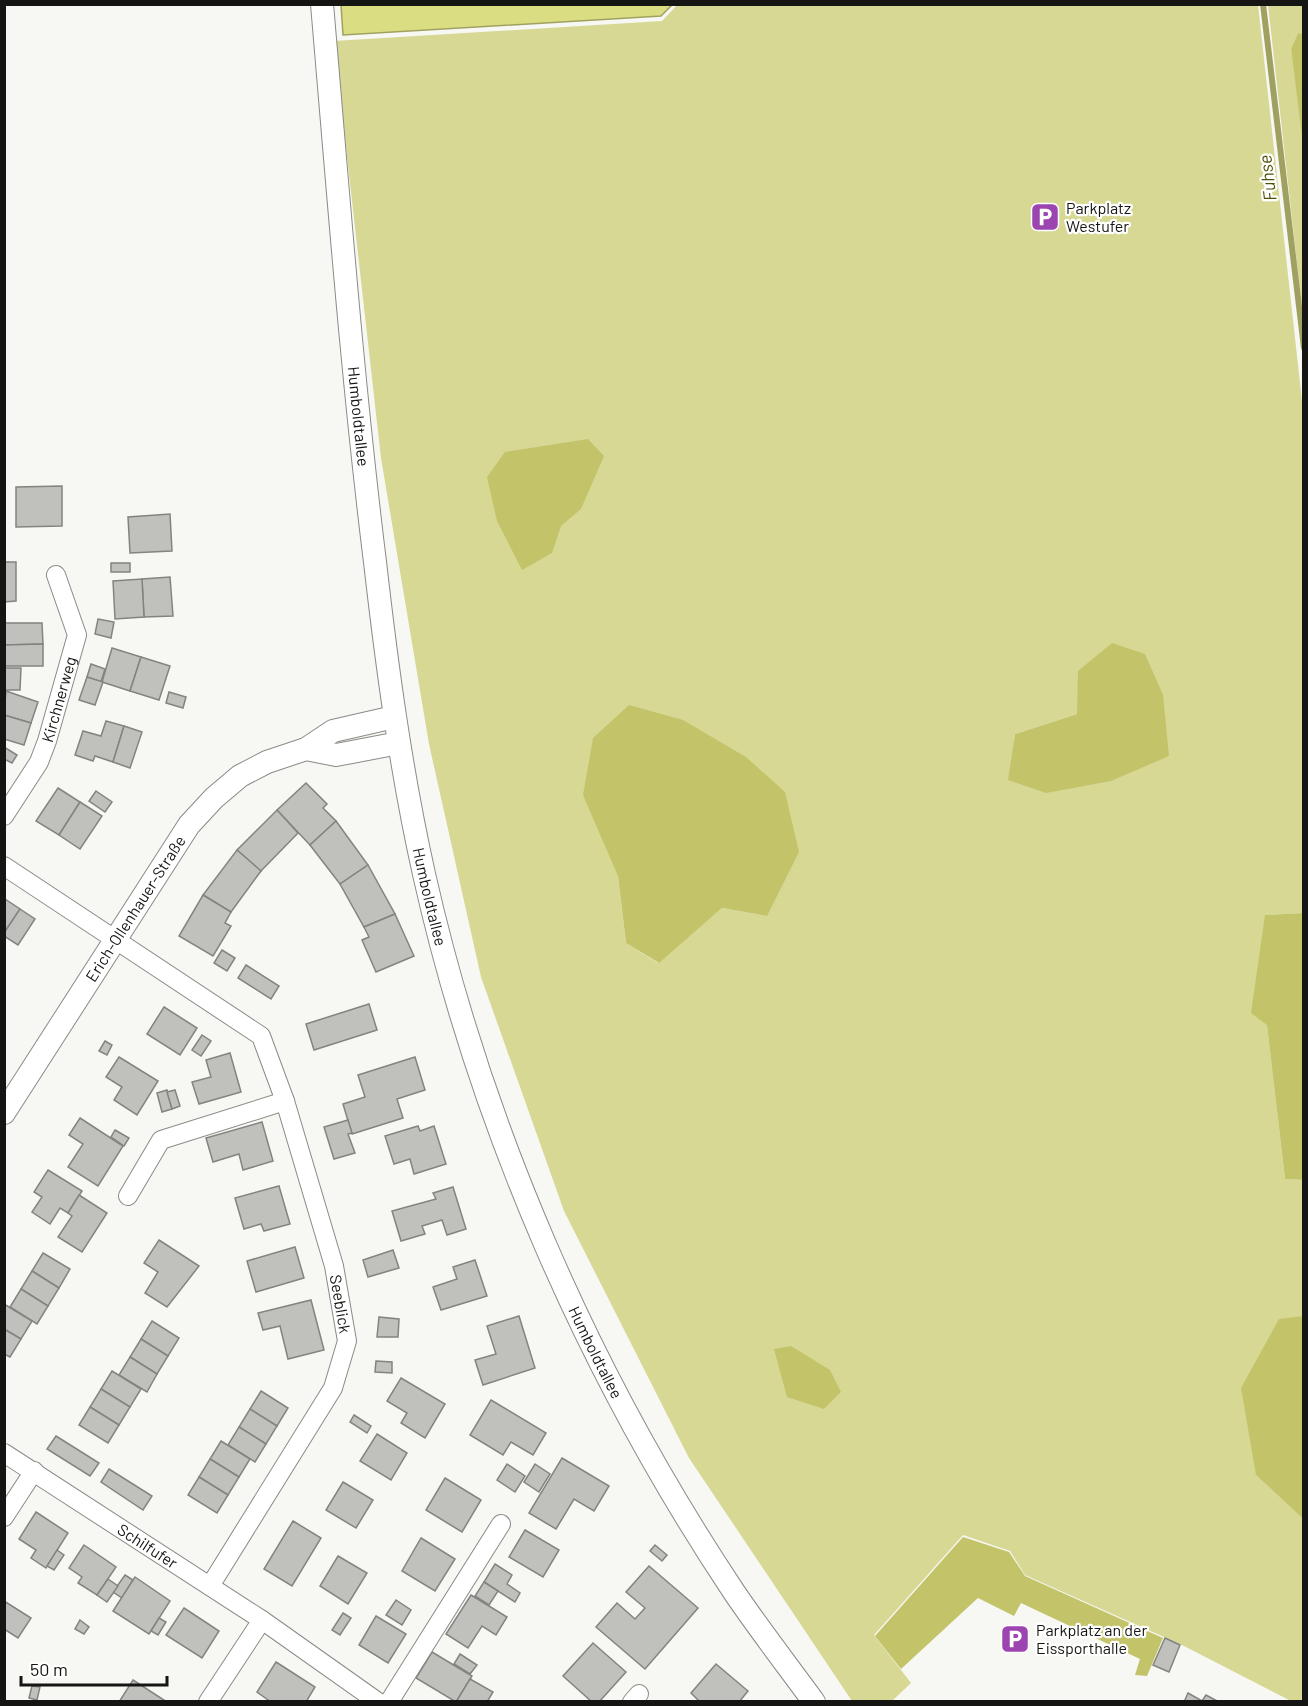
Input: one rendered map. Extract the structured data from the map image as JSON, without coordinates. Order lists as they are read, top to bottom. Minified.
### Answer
{"streets":{"street":["Humboldtallee","Kirchnerweg","Erich-Ollenhauer-Straße","Seeblick","Schilfufer"]},"crossings":[["Humboldtallee","Erich-Ollenhauer-Straße"],["Erich-Ollenhauer-Straße","Seeblick"],["Seeblick","Schilfufer"]],"water":["Fuhse"],"places":{"parking":["Parkplatz Westufer","Parkplatz an der Eissporthalle"]},"scale_bar":"50 m"}
